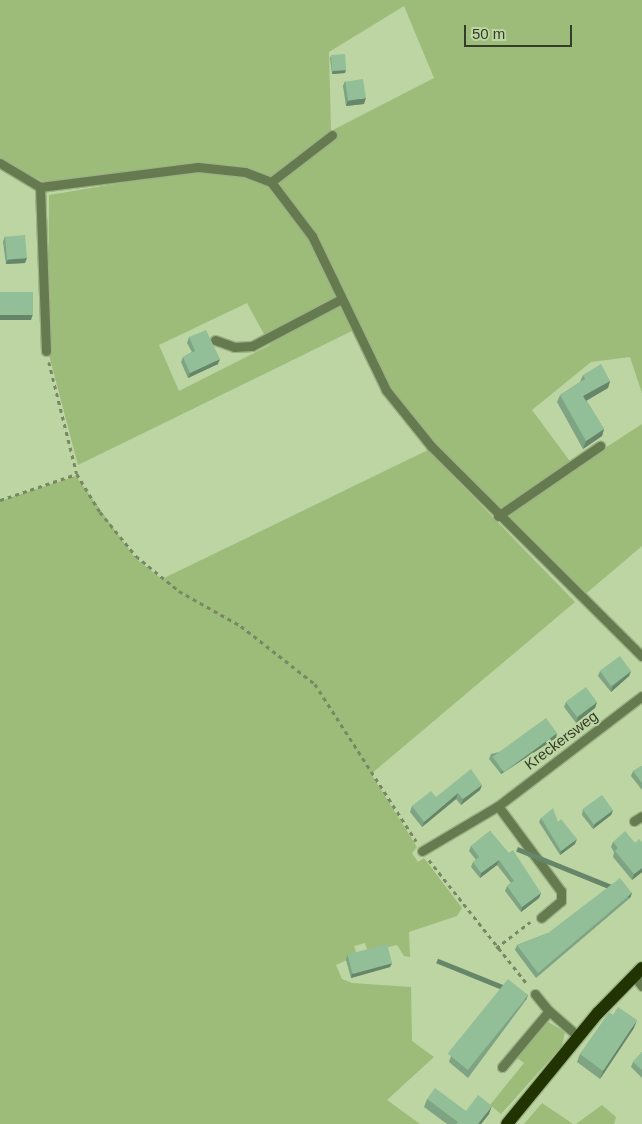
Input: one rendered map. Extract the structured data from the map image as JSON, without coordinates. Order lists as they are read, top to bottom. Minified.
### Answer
{"streets":{"street":["Kreckersweg"]},"scale_bar":"50 m"}
